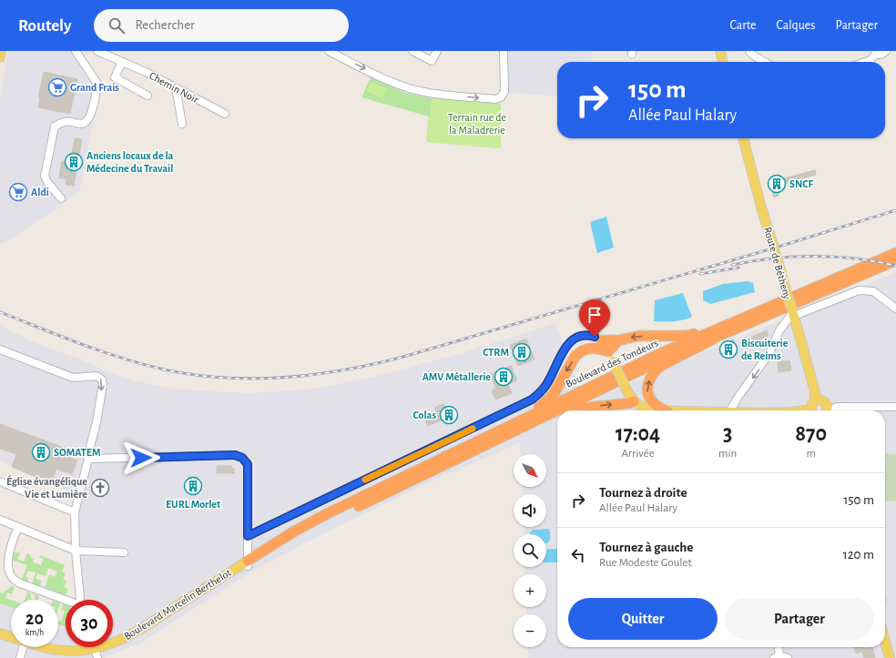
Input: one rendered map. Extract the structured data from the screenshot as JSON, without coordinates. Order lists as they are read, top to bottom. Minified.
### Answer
{"streets":{"highway":["Boulevard des Tondeurs"],"main road":["Route de Bétheny","Boulevard Marcelin Berthelot"],"street":["Chemin Noir"]},"crossings":[["Boulevard des Tondeurs","Boulevard Marcelin Berthelot"]],"parks":["Terrain rue de la Maladrerie"],"places":{"supermarket":["Grand Frais","Aldi"],"building":["Anciens locaux de la Médecine du Travail","SNCF","Biscuiterie de Reims","CTRM","AMV Métallerie","Colas","SOMATEM","EURL Morlet"],"church":["Église évangélique Vie et Lumière"]},"north":"bottom right","page":{"header":"Routely","search":"Rechercher","nav":["Carte","Calques","Partager"],"turn":["150 m","Allée Paul Halary"],"eta":["17:04","Arrivée","3","min","870","m"],"map_buttons":["+","−"],"list":[{"name":"Tournez à droite","note":"Allée Paul Halary","value":"150 m"},{"name":"Tournez à gauche","note":"Rue Modeste Goulet","value":"120 m"}],"buttons":["Quitter","Partager"],"speed":"20 km/h","limit":"30"}}
